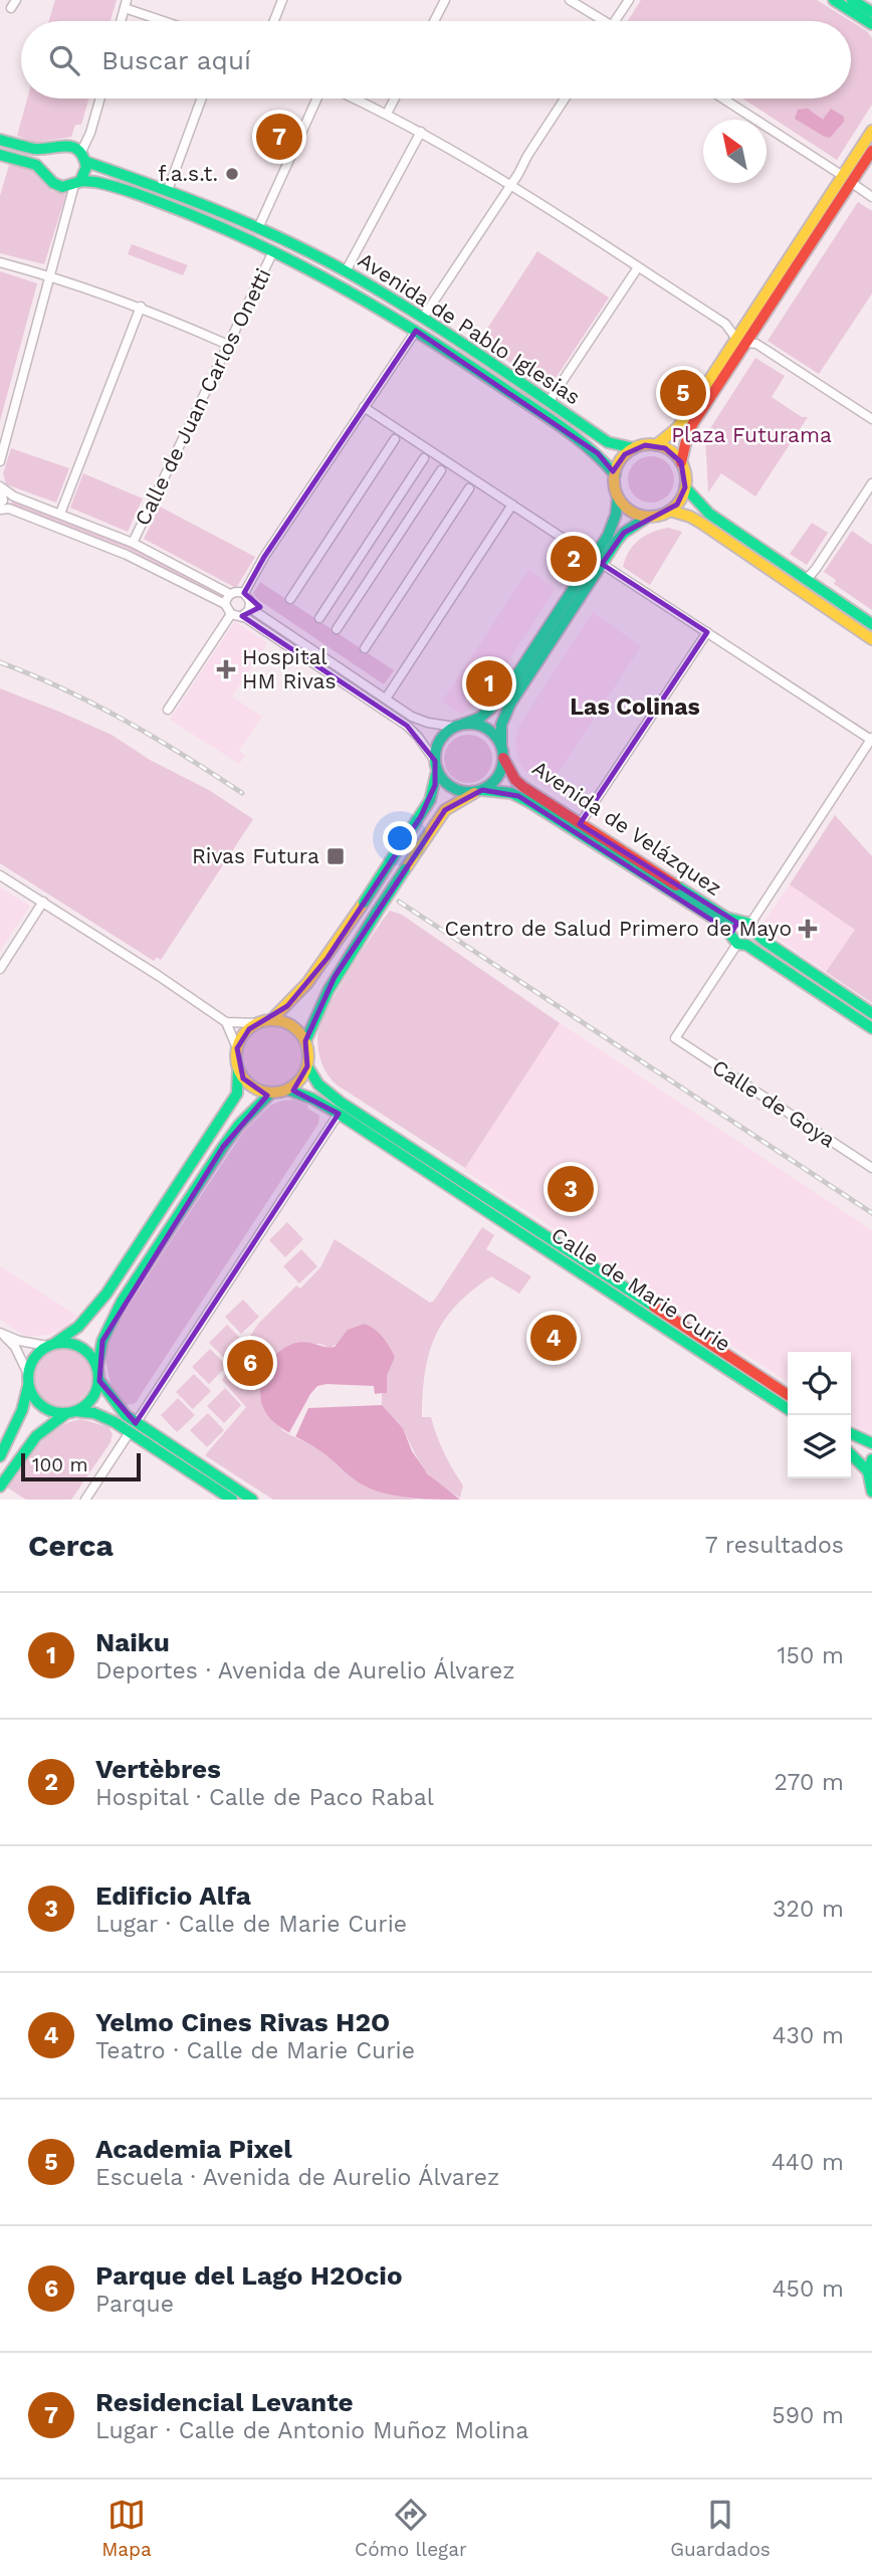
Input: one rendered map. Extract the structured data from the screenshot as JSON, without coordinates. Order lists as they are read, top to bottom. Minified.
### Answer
{"streets":{"street":["Avenida de Pablo Iglesias","Calle de Juan Carlos Onetti","Avenida de Velázquez","Calle de Goya","Calle de Marie Curie"]},"crossings":[["Avenida de Pablo Iglesias","Calle de Juan Carlos Onetti"],["Avenida de Velázquez","Calle de Goya"]],"districts":["Las Colinas"],"parks":["Plaza Futurama"],"places":{"other":["f.a.s.t."],"health":["Hospital HM Rivas","Centro de Salud Primero de Mayo"],"transit":["Rivas Futura"]},"scale_bar":"100 m","north":"top left","page":{"search":"Buscar aquí","pins":["7","5","2","1","3","4","6"],"scale":"100 m","heading":["Cerca","7 resultados"],"list":[{"mark":"1","name":"Naiku","note":"Deportes · Avenida de Aurelio Álvarez","value":"150 m"},{"mark":"2","name":"Vertèbres","note":"Hospital · Calle de Paco Rabal","value":"270 m"},{"mark":"3","name":"Edificio Alfa","note":"Lugar · Calle de Marie Curie","value":"320 m"},{"mark":"4","name":"Yelmo Cines Rivas H2O","note":"Teatro · Calle de Marie Curie","value":"430 m"},{"mark":"5","name":"Academia Pixel","note":"Escuela · Avenida de Aurelio Álvarez","value":"440 m"},{"mark":"6","name":"Parque del Lago H2Ocio","note":"Parque","value":"450 m"},{"mark":"7","name":"Residencial Levante","note":"Lugar · Calle de Antonio Muñoz Molina","value":"590 m"}],"nav":["Mapa","Cómo llegar","Guardados"]}}
